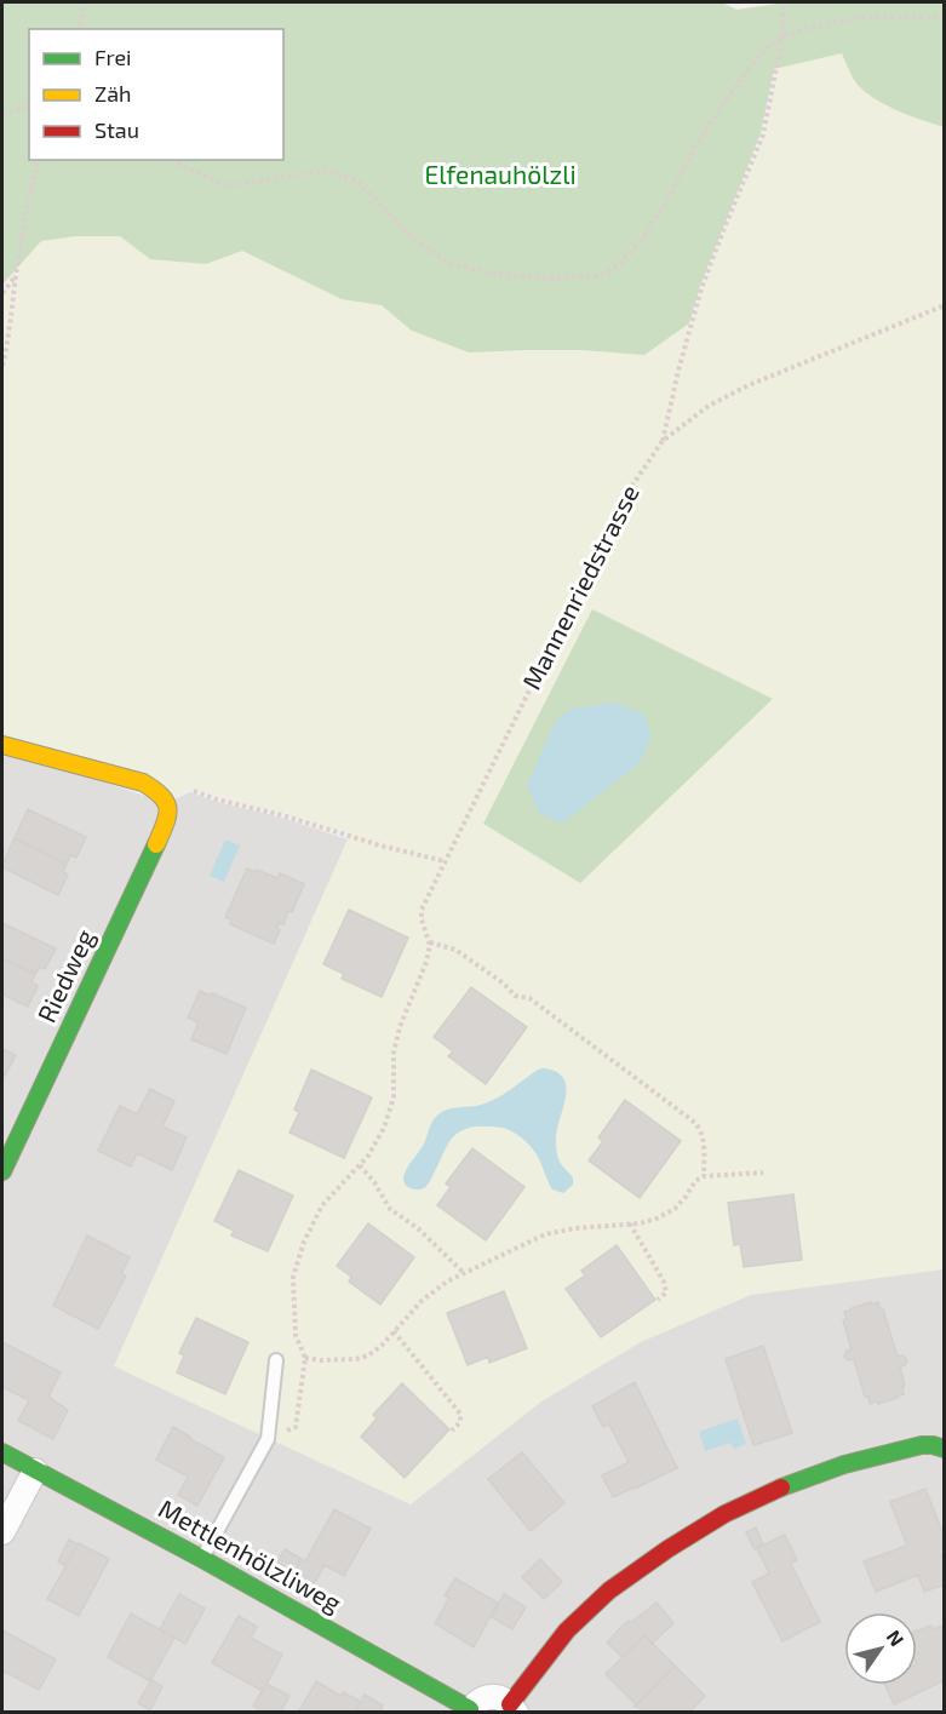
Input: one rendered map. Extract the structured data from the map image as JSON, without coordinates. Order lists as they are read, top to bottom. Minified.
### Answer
{"streets":{"street":["Riedweg","Mettlenhölzliweg"],"path":["Mannenriedstrasse"]},"parks":["Elfenauhölzli"],"legend":["Frei","Zäh","Stau"],"north":"top right"}
